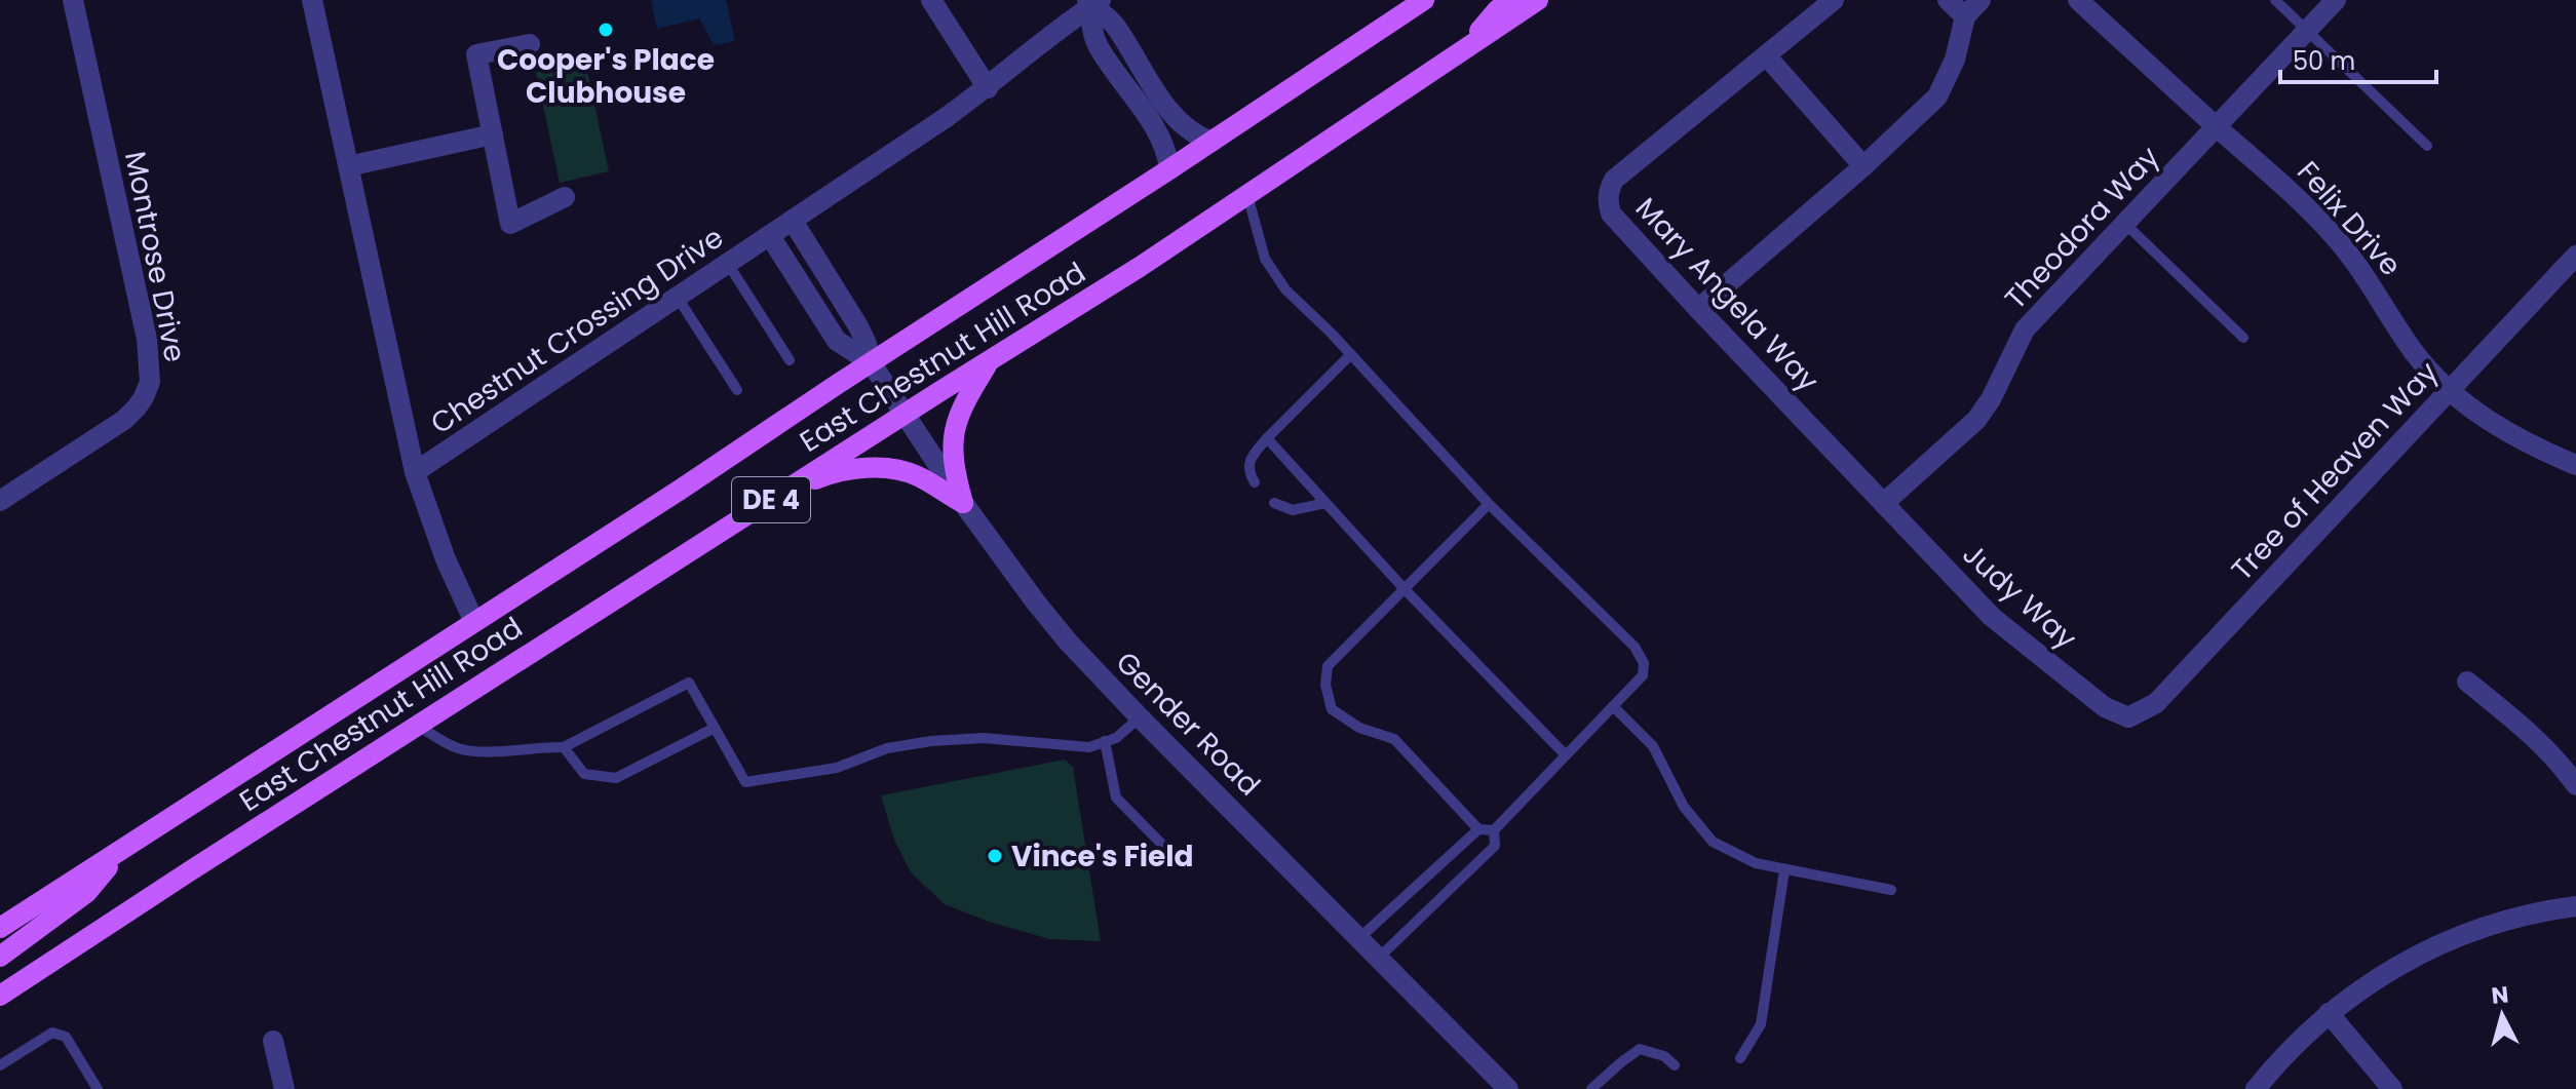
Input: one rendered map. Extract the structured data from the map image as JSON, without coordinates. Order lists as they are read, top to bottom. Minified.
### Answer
{"streets":{"main road":["East Chestnut Hill Road","DE 4"],"street":["Felix Drive","Theodora Way","Montrose Drive","Mary Angela Way","Chestnut Crossing Drive","Tree of Heaven Way","Judy Way","Gender Road"]},"crossings":[["Felix Drive","Theodora Way"],["Felix Drive","Tree of Heaven Way"],["Theodora Way","Mary Angela Way"],["Theodora Way","Judy Way"],["Mary Angela Way","Judy Way"],["Chestnut Crossing Drive","East Chestnut Hill Road"],["Chestnut Crossing Drive","Gender Road"],["East Chestnut Hill Road","Gender Road"],["Tree of Heaven Way","Judy Way"]],"places":["Cooper's Place Clubhouse","Vince's Field"],"scale_bar":"50 m","north":"top"}
